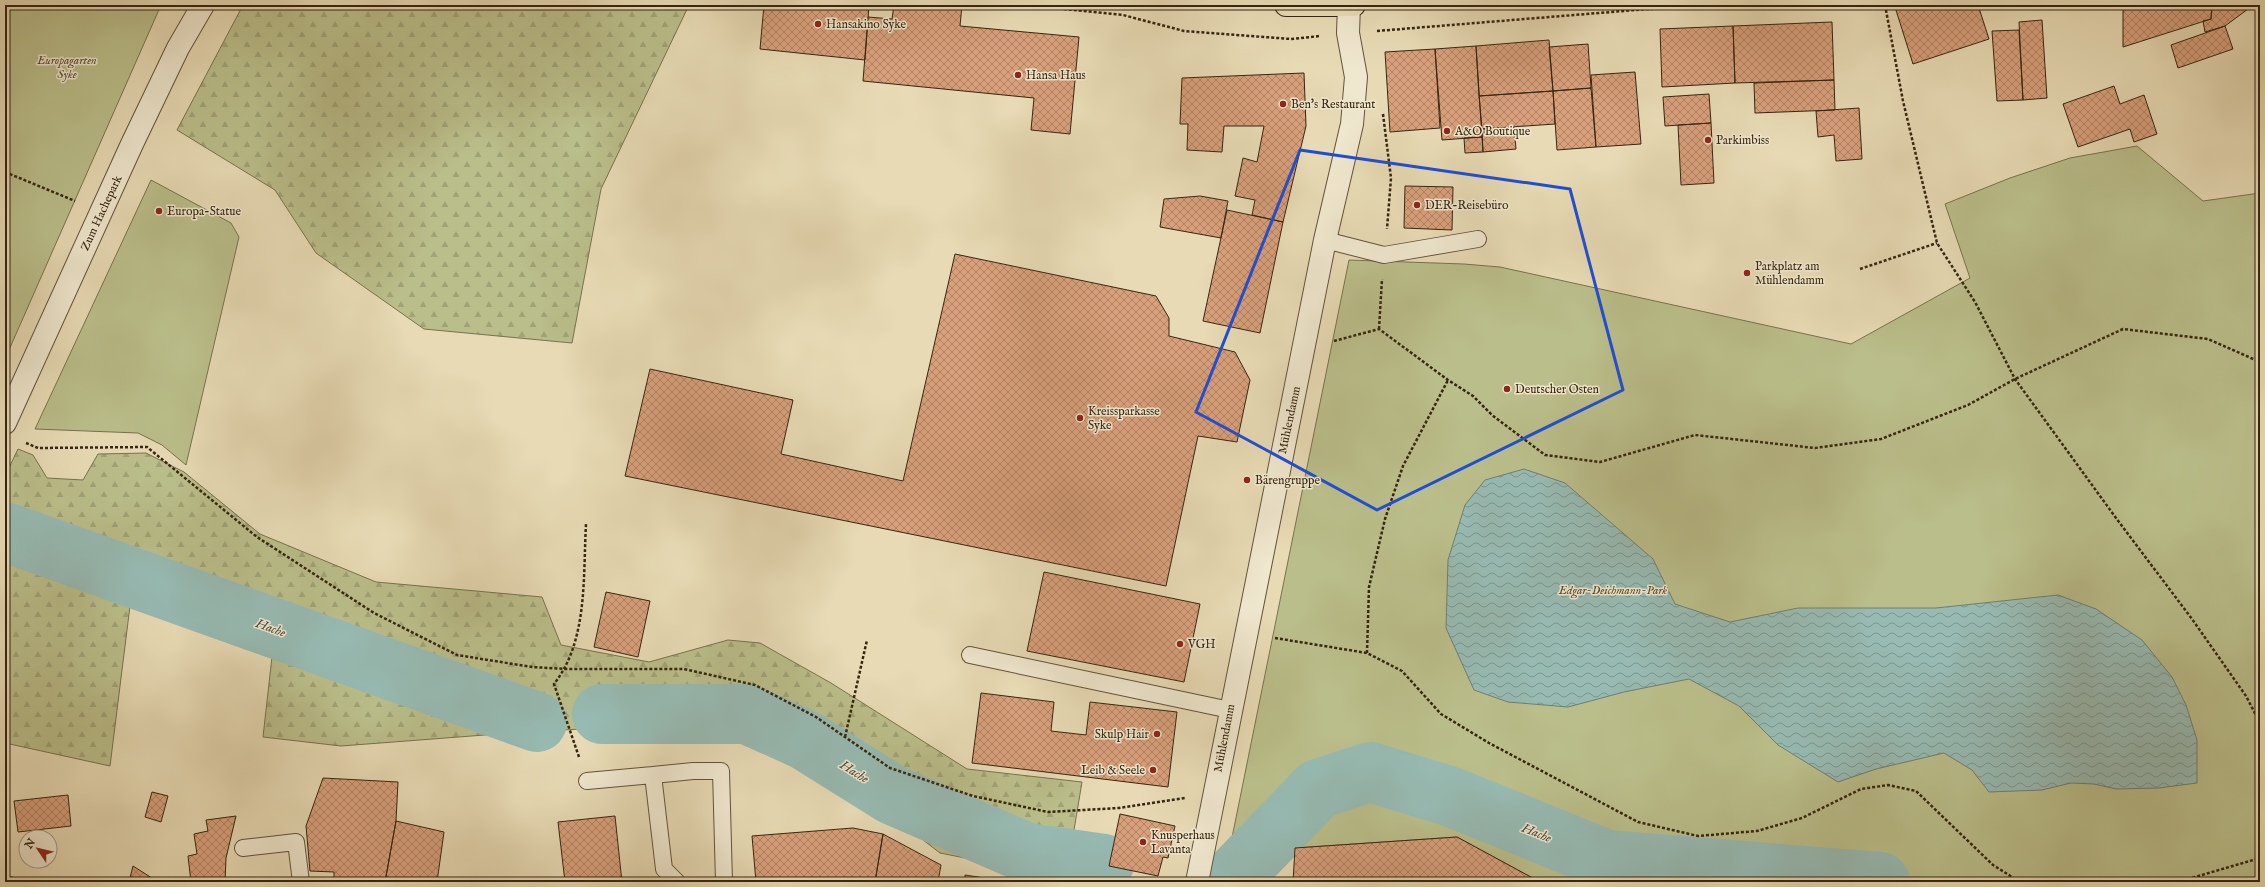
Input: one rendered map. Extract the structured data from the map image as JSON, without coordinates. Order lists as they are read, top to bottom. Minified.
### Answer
{"streets":{"street":["Zum Hachepark","Mühlendamm"]},"water":["Hache"],"parks":["Europagarten Syke","Edgar-Deichmann-Park"],"places":["Hansakino Syke","Hansa Haus","Ben's Restaurant","A&O Boutique","Parkimbiss","DER-Reisebüro","Europa-Statue","Parkplatz am Mühlendamm","Deutscher Osten","Kreissparkasse Syke","Bärengruppe","VGH","Skulp Hair","Leib & Seele","Knusperhaus Lavanta"],"north":"top left"}
